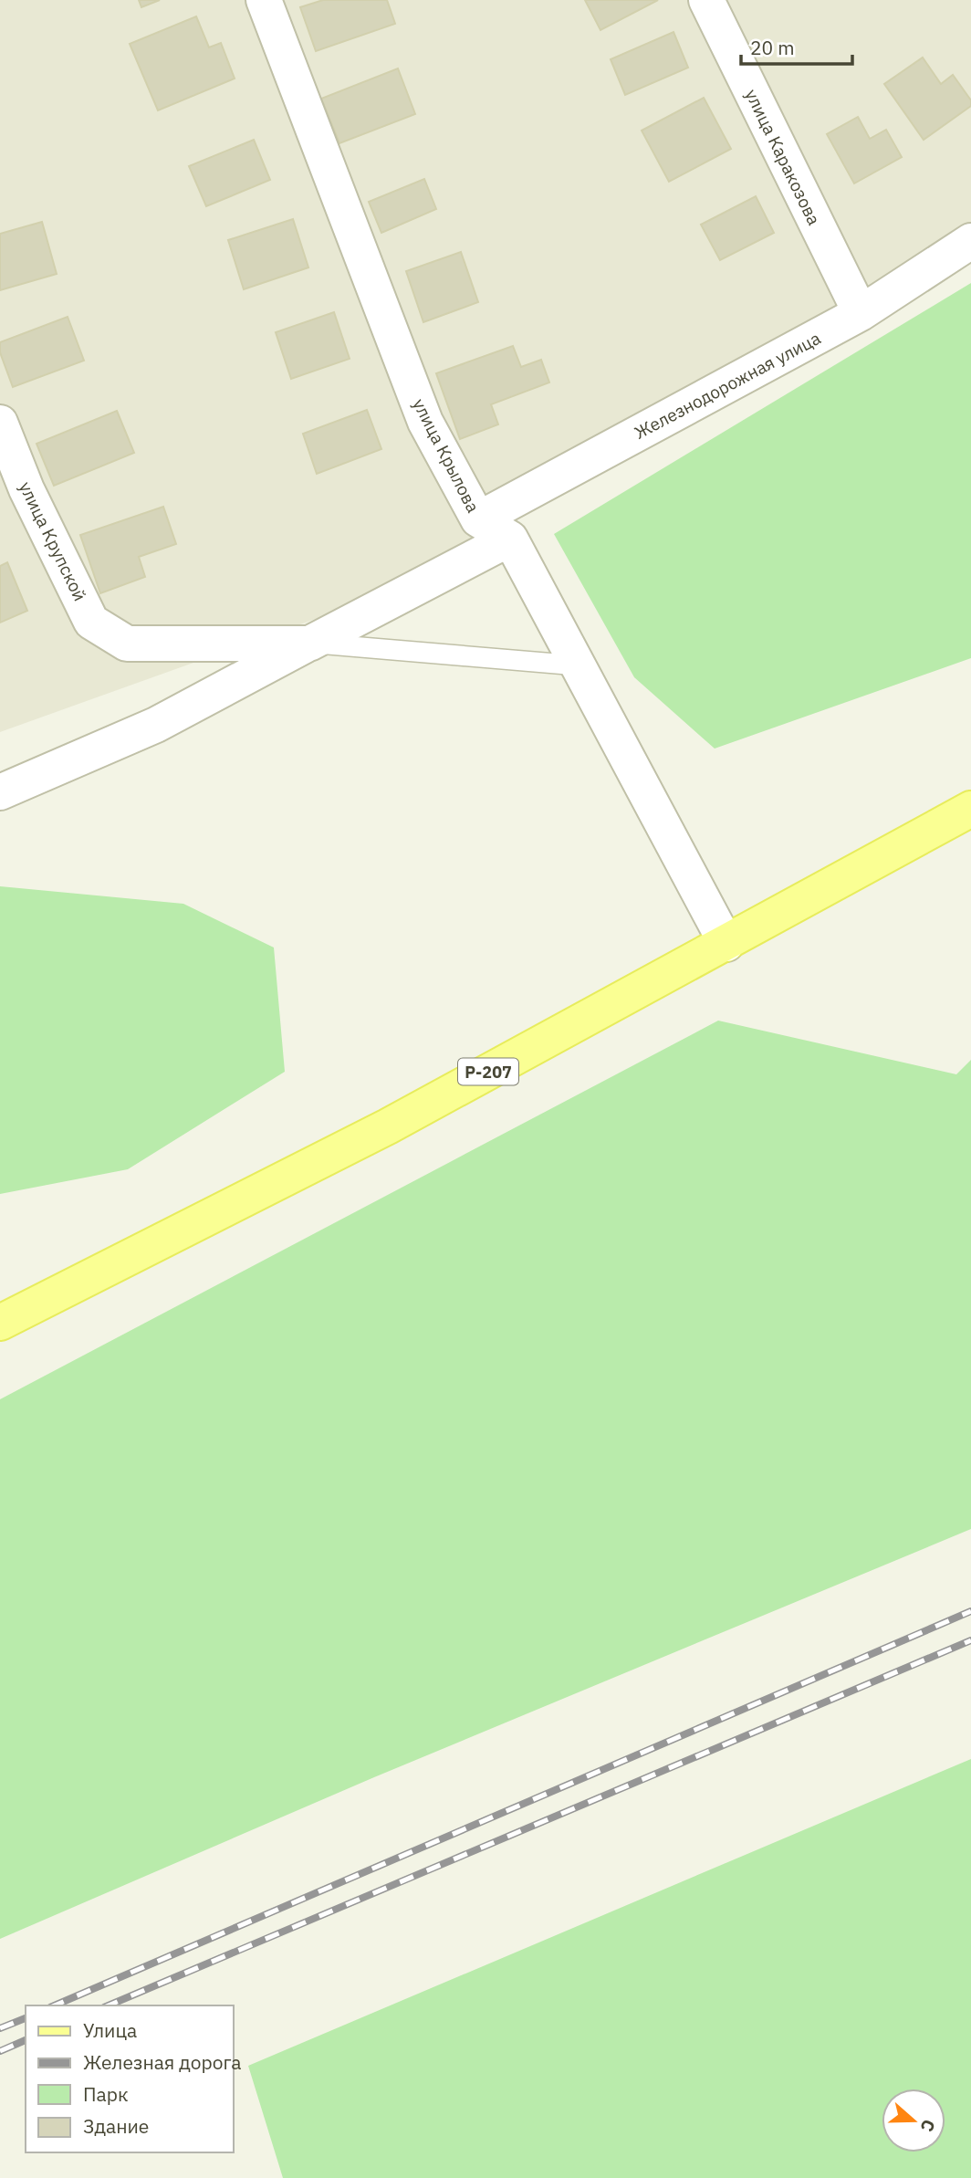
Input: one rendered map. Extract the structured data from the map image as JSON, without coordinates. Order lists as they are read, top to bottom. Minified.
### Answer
{"streets":{"main road":["Р-207"],"street":["улица Каракозова","Железнодорожная улица","улица Крылова","улица Крупской"]},"crossings":[["улица Каракозова","Железнодорожная улица"],["Железнодорожная улица","улица Крылова"]],"legend":["Улица","Железная дорога","Парк","Здание"],"scale_bar":"20 m","north":"right"}
